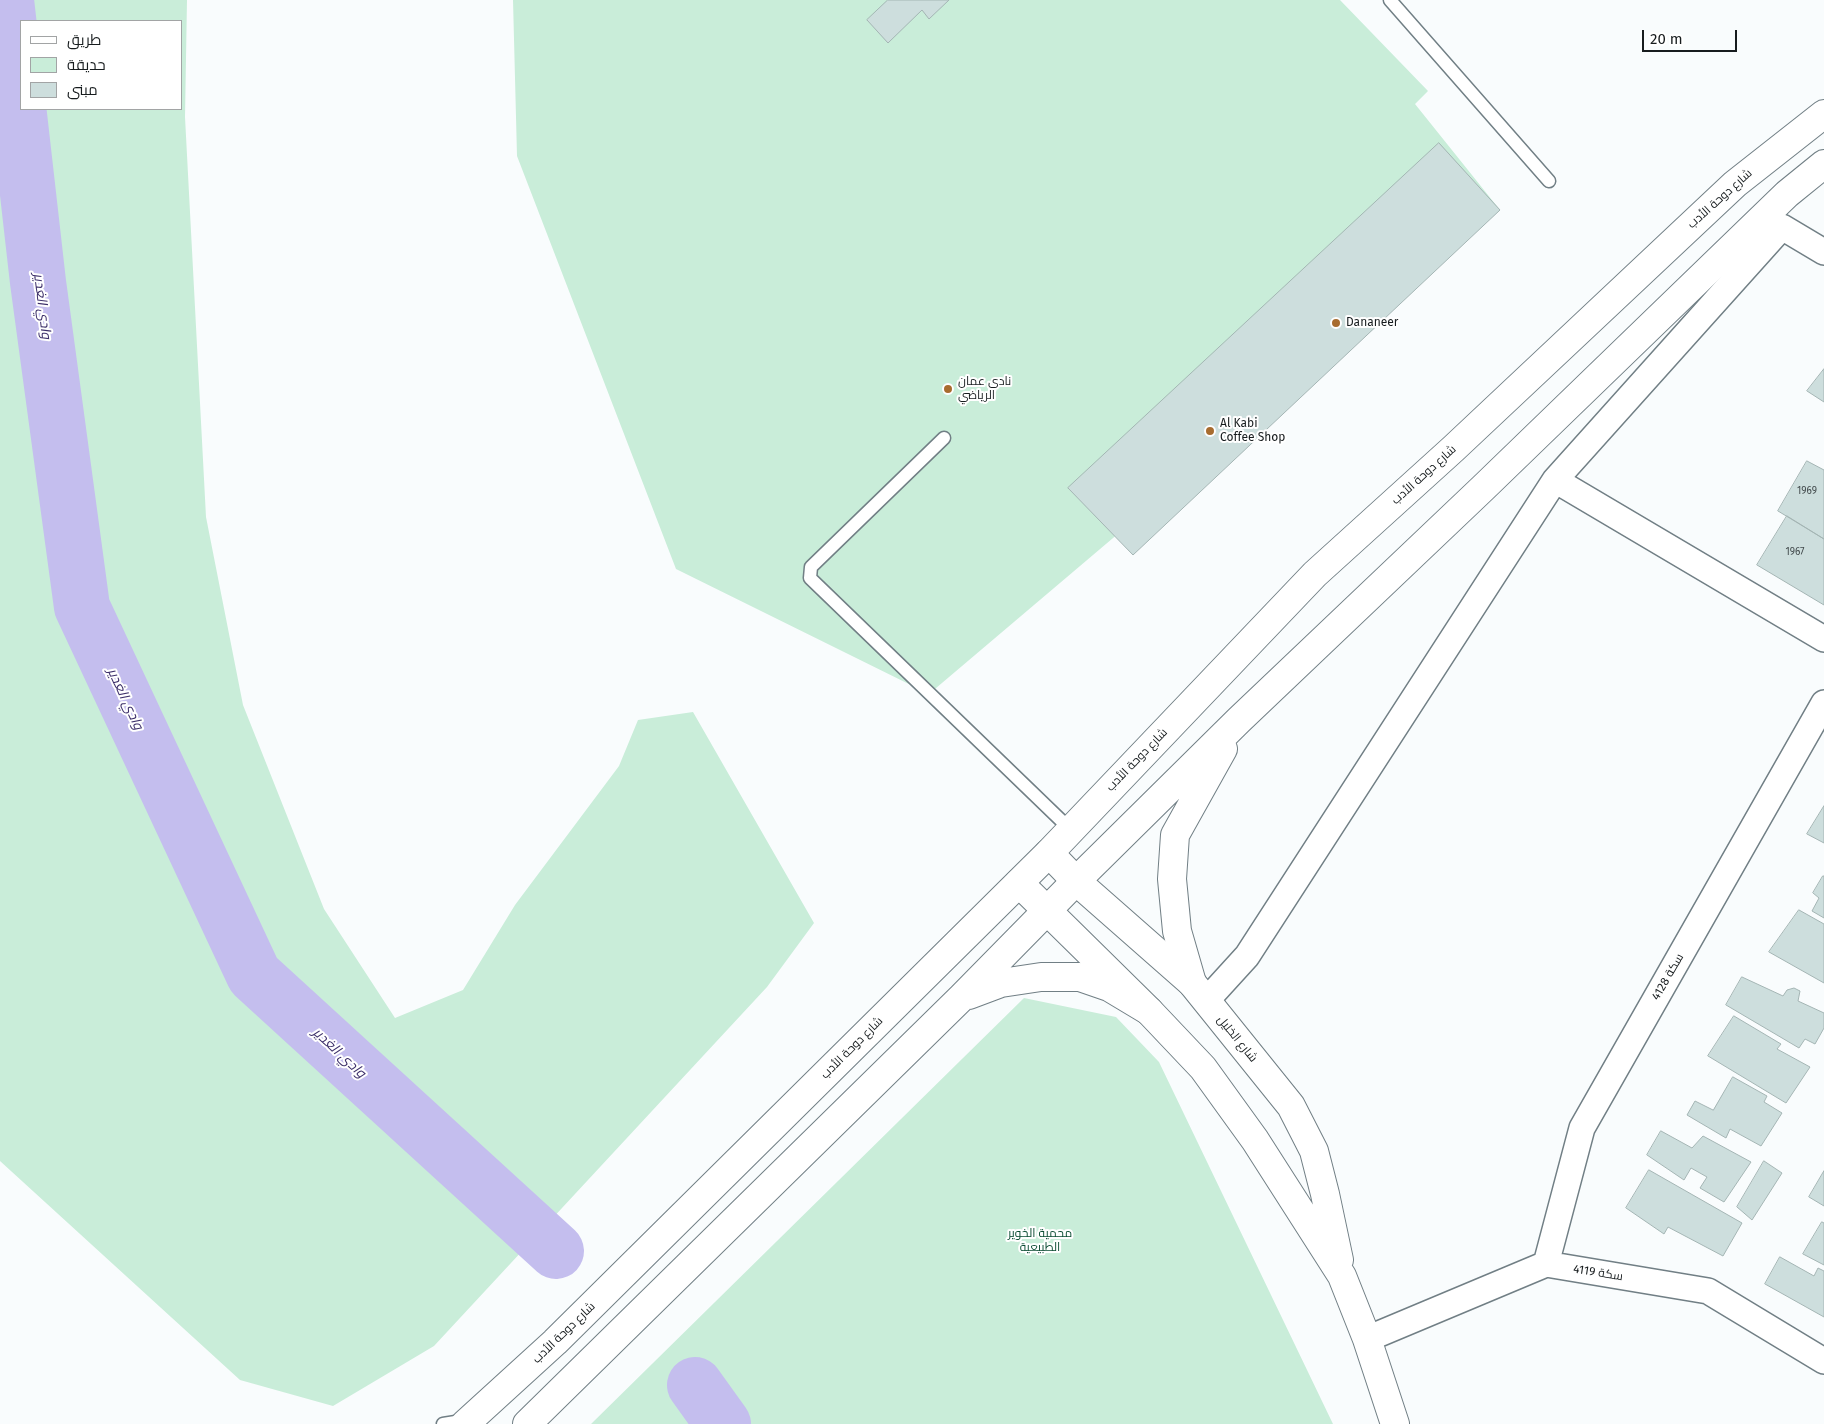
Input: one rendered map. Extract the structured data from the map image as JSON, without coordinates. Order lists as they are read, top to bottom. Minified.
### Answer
{"streets":{"main road":["شارع دوحة الأدب","شارع الخليل"],"street":["سكة 4128","سكة 4119"]},"crossings":[["شارع دوحة الأدب","شارع الخليل"],["سكة 4128","سكة 4119"]],"water":["وادي الغدير"],"parks":["محمية الخوير الطبيعية"],"places":["Dananeer","نادي عمان الرياضي","Al Kabi Coffee Shop"],"house_numbers":["1969","1967"],"legend":["طريق","حديقة","مبنى"],"scale_bar":"20 m"}
